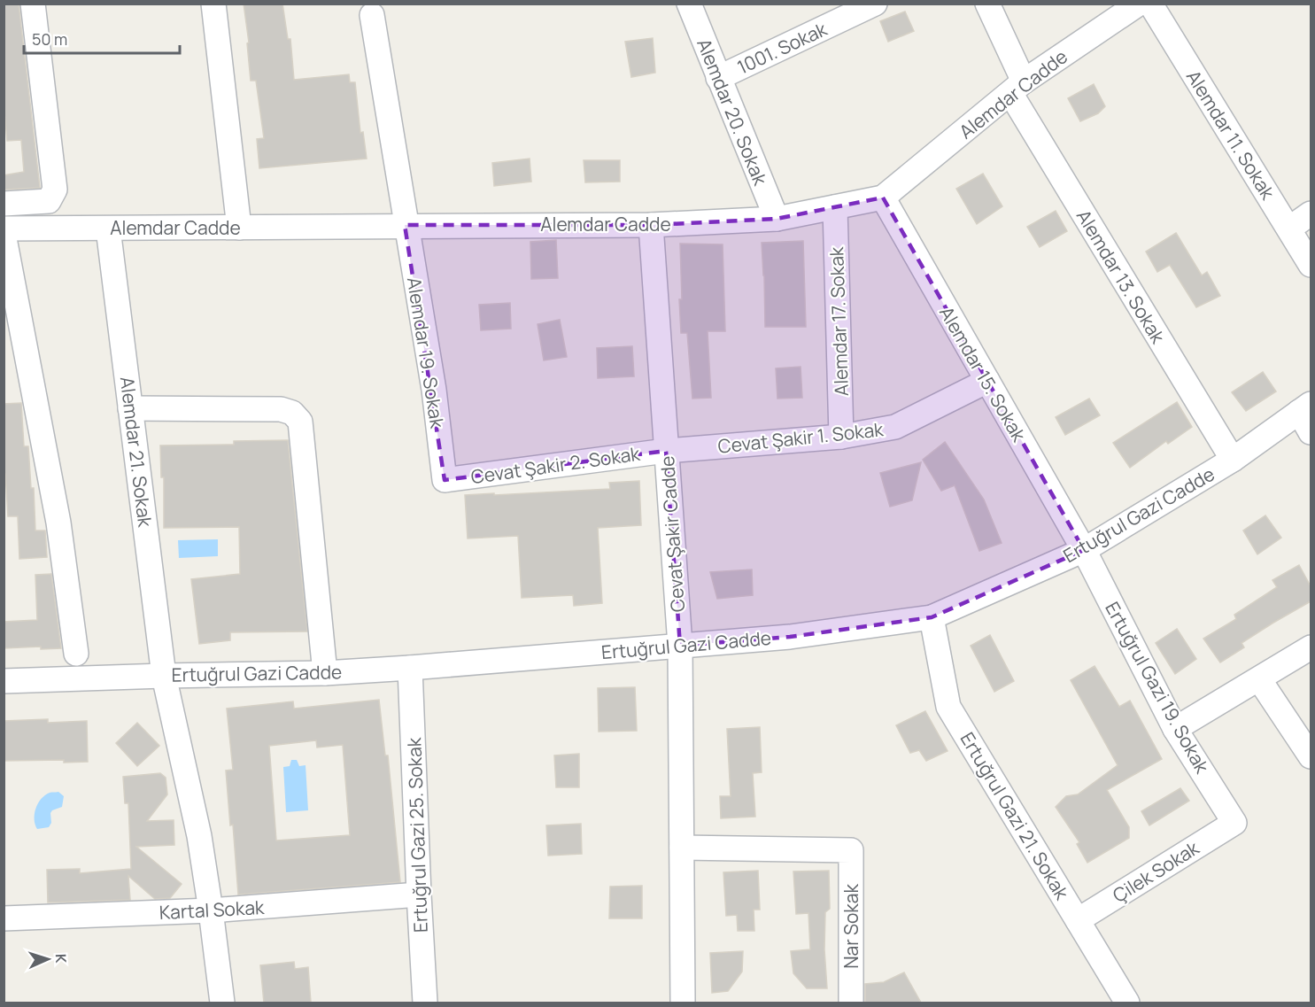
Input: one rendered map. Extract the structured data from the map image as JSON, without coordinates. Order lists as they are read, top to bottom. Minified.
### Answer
{"streets":{"street":["1001. Sokak","Alemdar Cadde","Alemdar 20. Sokak","Alemdar 11. Sokak","Alemdar 13. Sokak","Alemdar 17. Sokak","Alemdar 19. Sokak","Alemdar 15. Sokak","Cevat Şakir 1. Sokak","Alemdar 21. Sokak","Cevat Şakir 2. Sokak","Ertuğrul Gazi Cadde","Cevat Şakir Cadde","Ertuğrul Gazi 19. Sokak","Ertuğrul Gazi 21. Sokak","Ertuğrul Gazi 25. Sokak","Çilek Sokak","Kartal Sokak","Nar Sokak"]},"crossings":[["1001. Sokak","Alemdar 20. Sokak"],["Alemdar Cadde","Alemdar 20. Sokak"],["Alemdar Cadde","Alemdar 13. Sokak"],["Alemdar Cadde","Alemdar 17. Sokak"],["Alemdar Cadde","Alemdar 19. Sokak"],["Alemdar Cadde","Alemdar 15. Sokak"],["Alemdar Cadde","Alemdar 21. Sokak"],["Alemdar Cadde","Cevat Şakir Cadde"],["Alemdar 13. Sokak","Ertuğrul Gazi Cadde"],["Alemdar 17. Sokak","Cevat Şakir 1. Sokak"],["Alemdar 19. Sokak","Cevat Şakir 2. Sokak"],["Alemdar 15. Sokak","Cevat Şakir 1. Sokak"],["Alemdar 15. Sokak","Ertuğrul Gazi Cadde"],["Alemdar 15. Sokak","Ertuğrul Gazi 19. Sokak"],["Cevat Şakir 1. Sokak","Cevat Şakir 2. Sokak"],["Cevat Şakir 1. Sokak","Cevat Şakir Cadde"],["Alemdar 21. Sokak","Ertuğrul Gazi Cadde"],["Alemdar 21. Sokak","Kartal Sokak"],["Cevat Şakir 2. Sokak","Cevat Şakir Cadde"],["Ertuğrul Gazi Cadde","Cevat Şakir Cadde"],["Ertuğrul Gazi Cadde","Ertuğrul Gazi 19. Sokak"],["Ertuğrul Gazi Cadde","Ertuğrul Gazi 21. Sokak"],["Ertuğrul Gazi Cadde","Ertuğrul Gazi 25. Sokak"],["Cevat Şakir Cadde","Nar Sokak"],["Ertuğrul Gazi 19. Sokak","Çilek Sokak"],["Ertuğrul Gazi 21. Sokak","Çilek Sokak"],["Ertuğrul Gazi 25. Sokak","Kartal Sokak"]],"scale_bar":"50 m","north":"right"}
